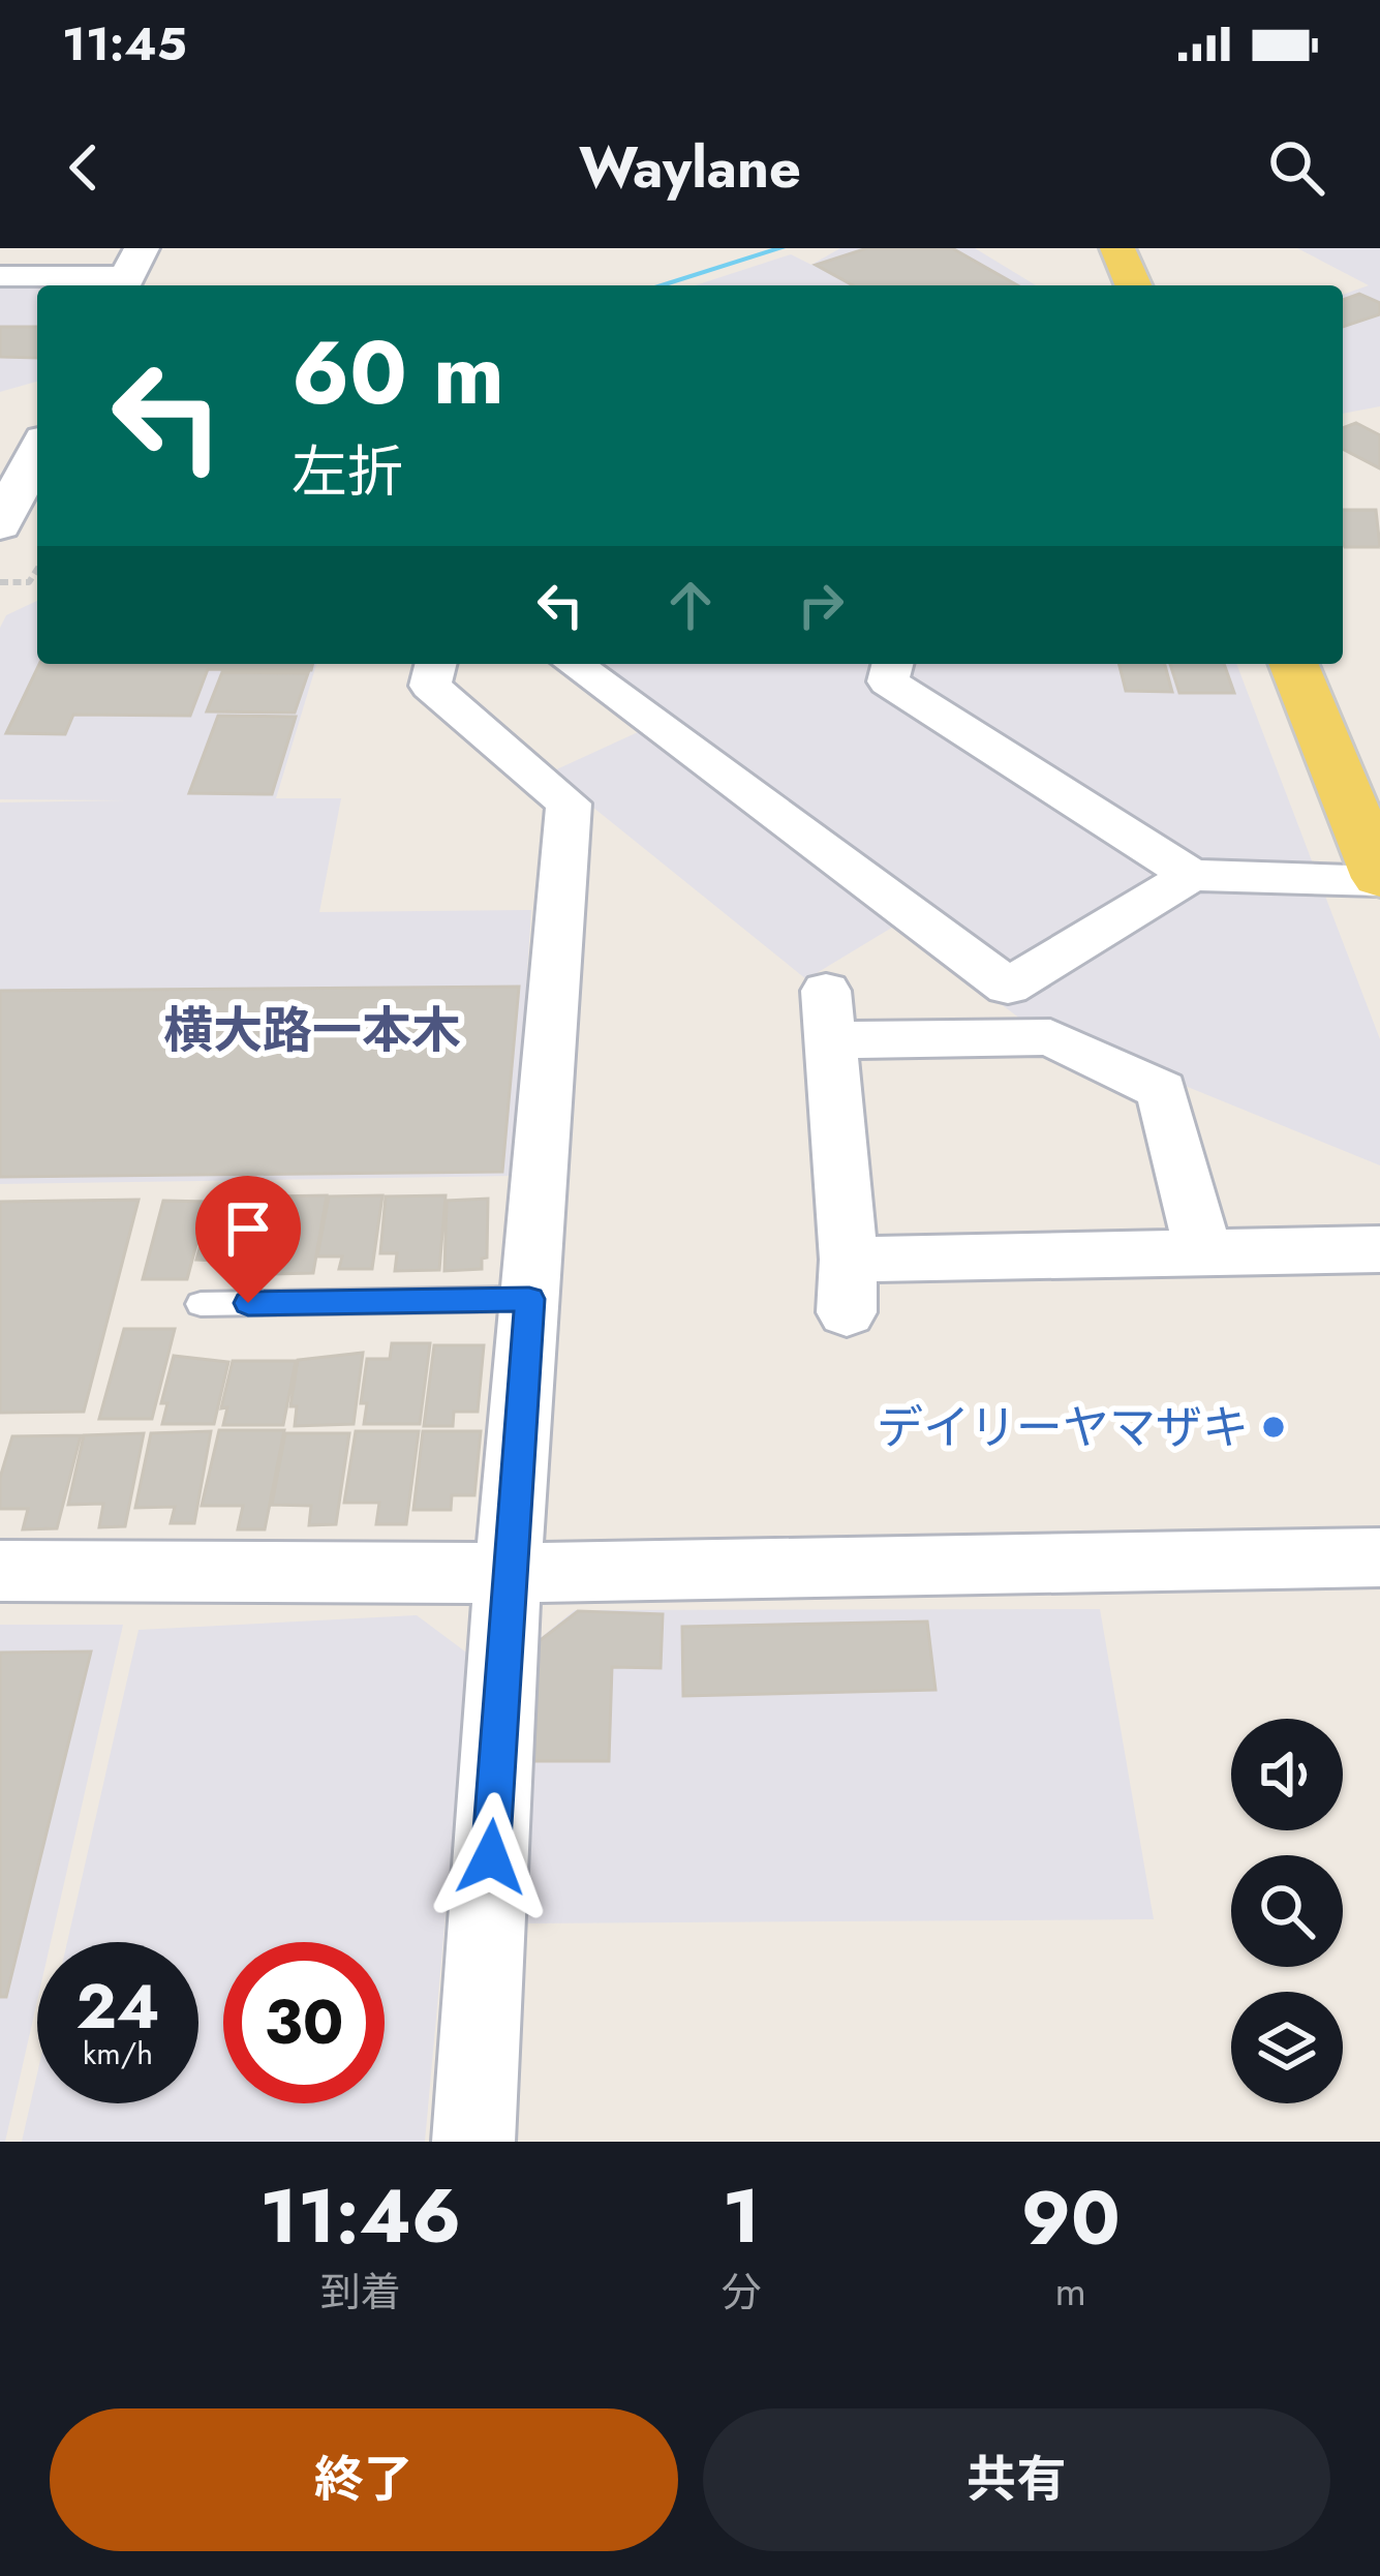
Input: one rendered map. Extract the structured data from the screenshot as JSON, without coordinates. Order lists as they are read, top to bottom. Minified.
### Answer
{"districts":["横大路一本木"],"places":["デイリーヤマザキ"],"page":{"status":"11:45","header":"Waylane","turn":["60 m","左折"],"speed":"24 km/h","limit":"30","eta":["11:46","到着","1","分","90","m"],"buttons":["終了","共有"]}}
